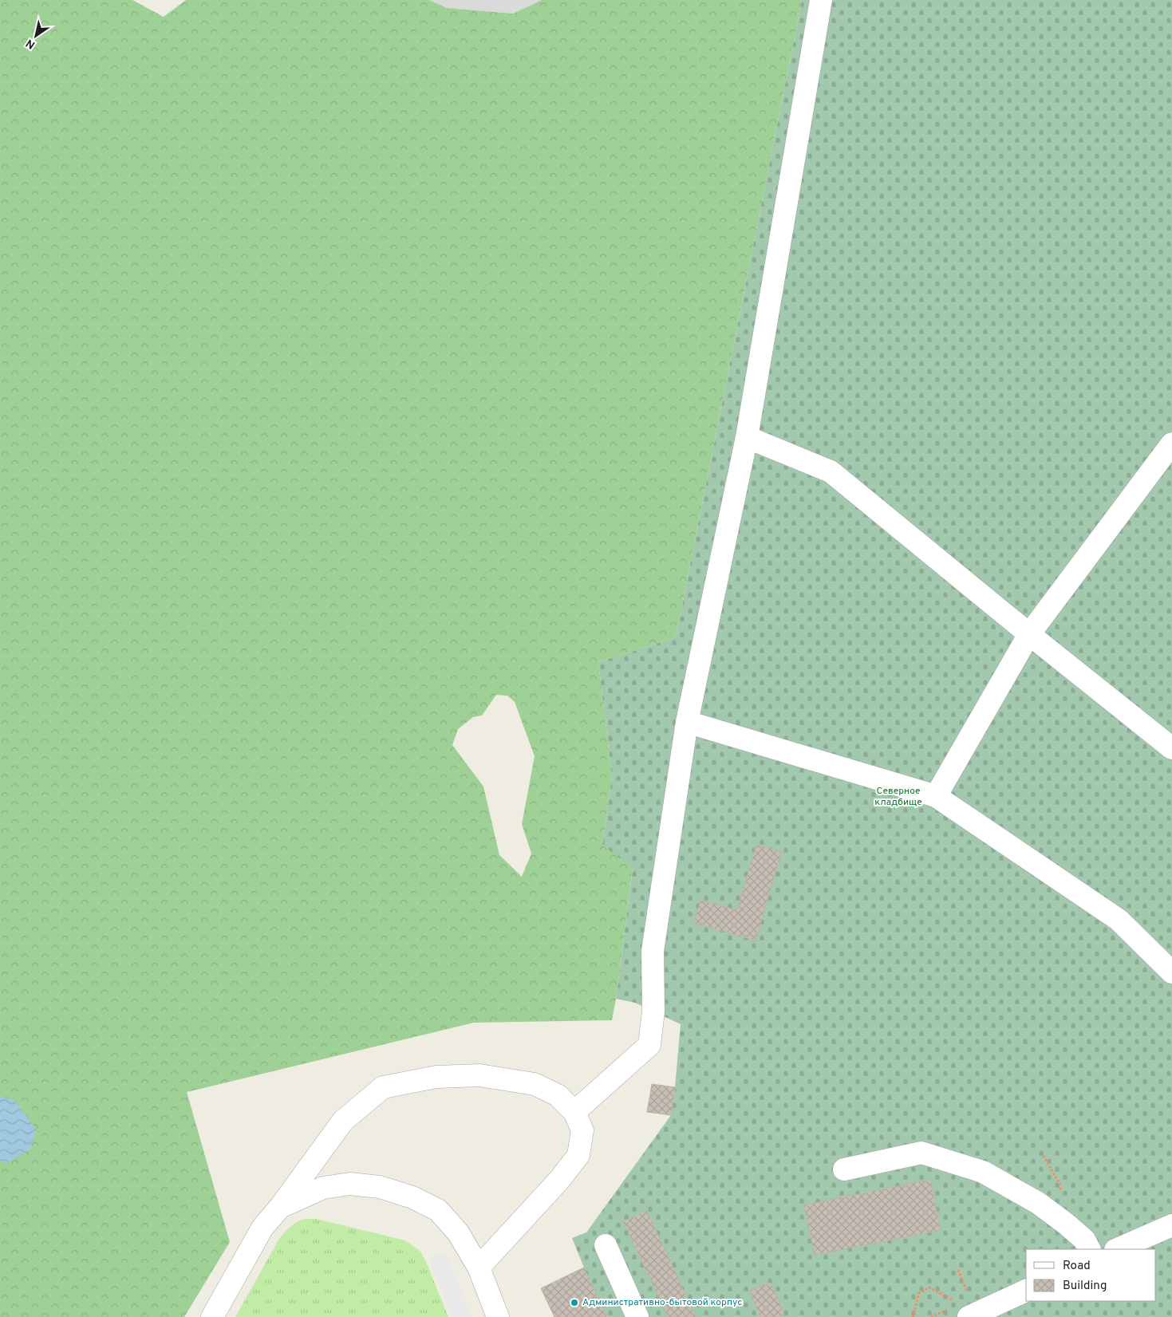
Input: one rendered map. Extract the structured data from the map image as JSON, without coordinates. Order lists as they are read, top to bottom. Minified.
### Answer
{"parks":["Северное кладбище"],"places":["Административно-бытовой корпус"],"legend":["Road","Building"],"north":"bottom left"}
